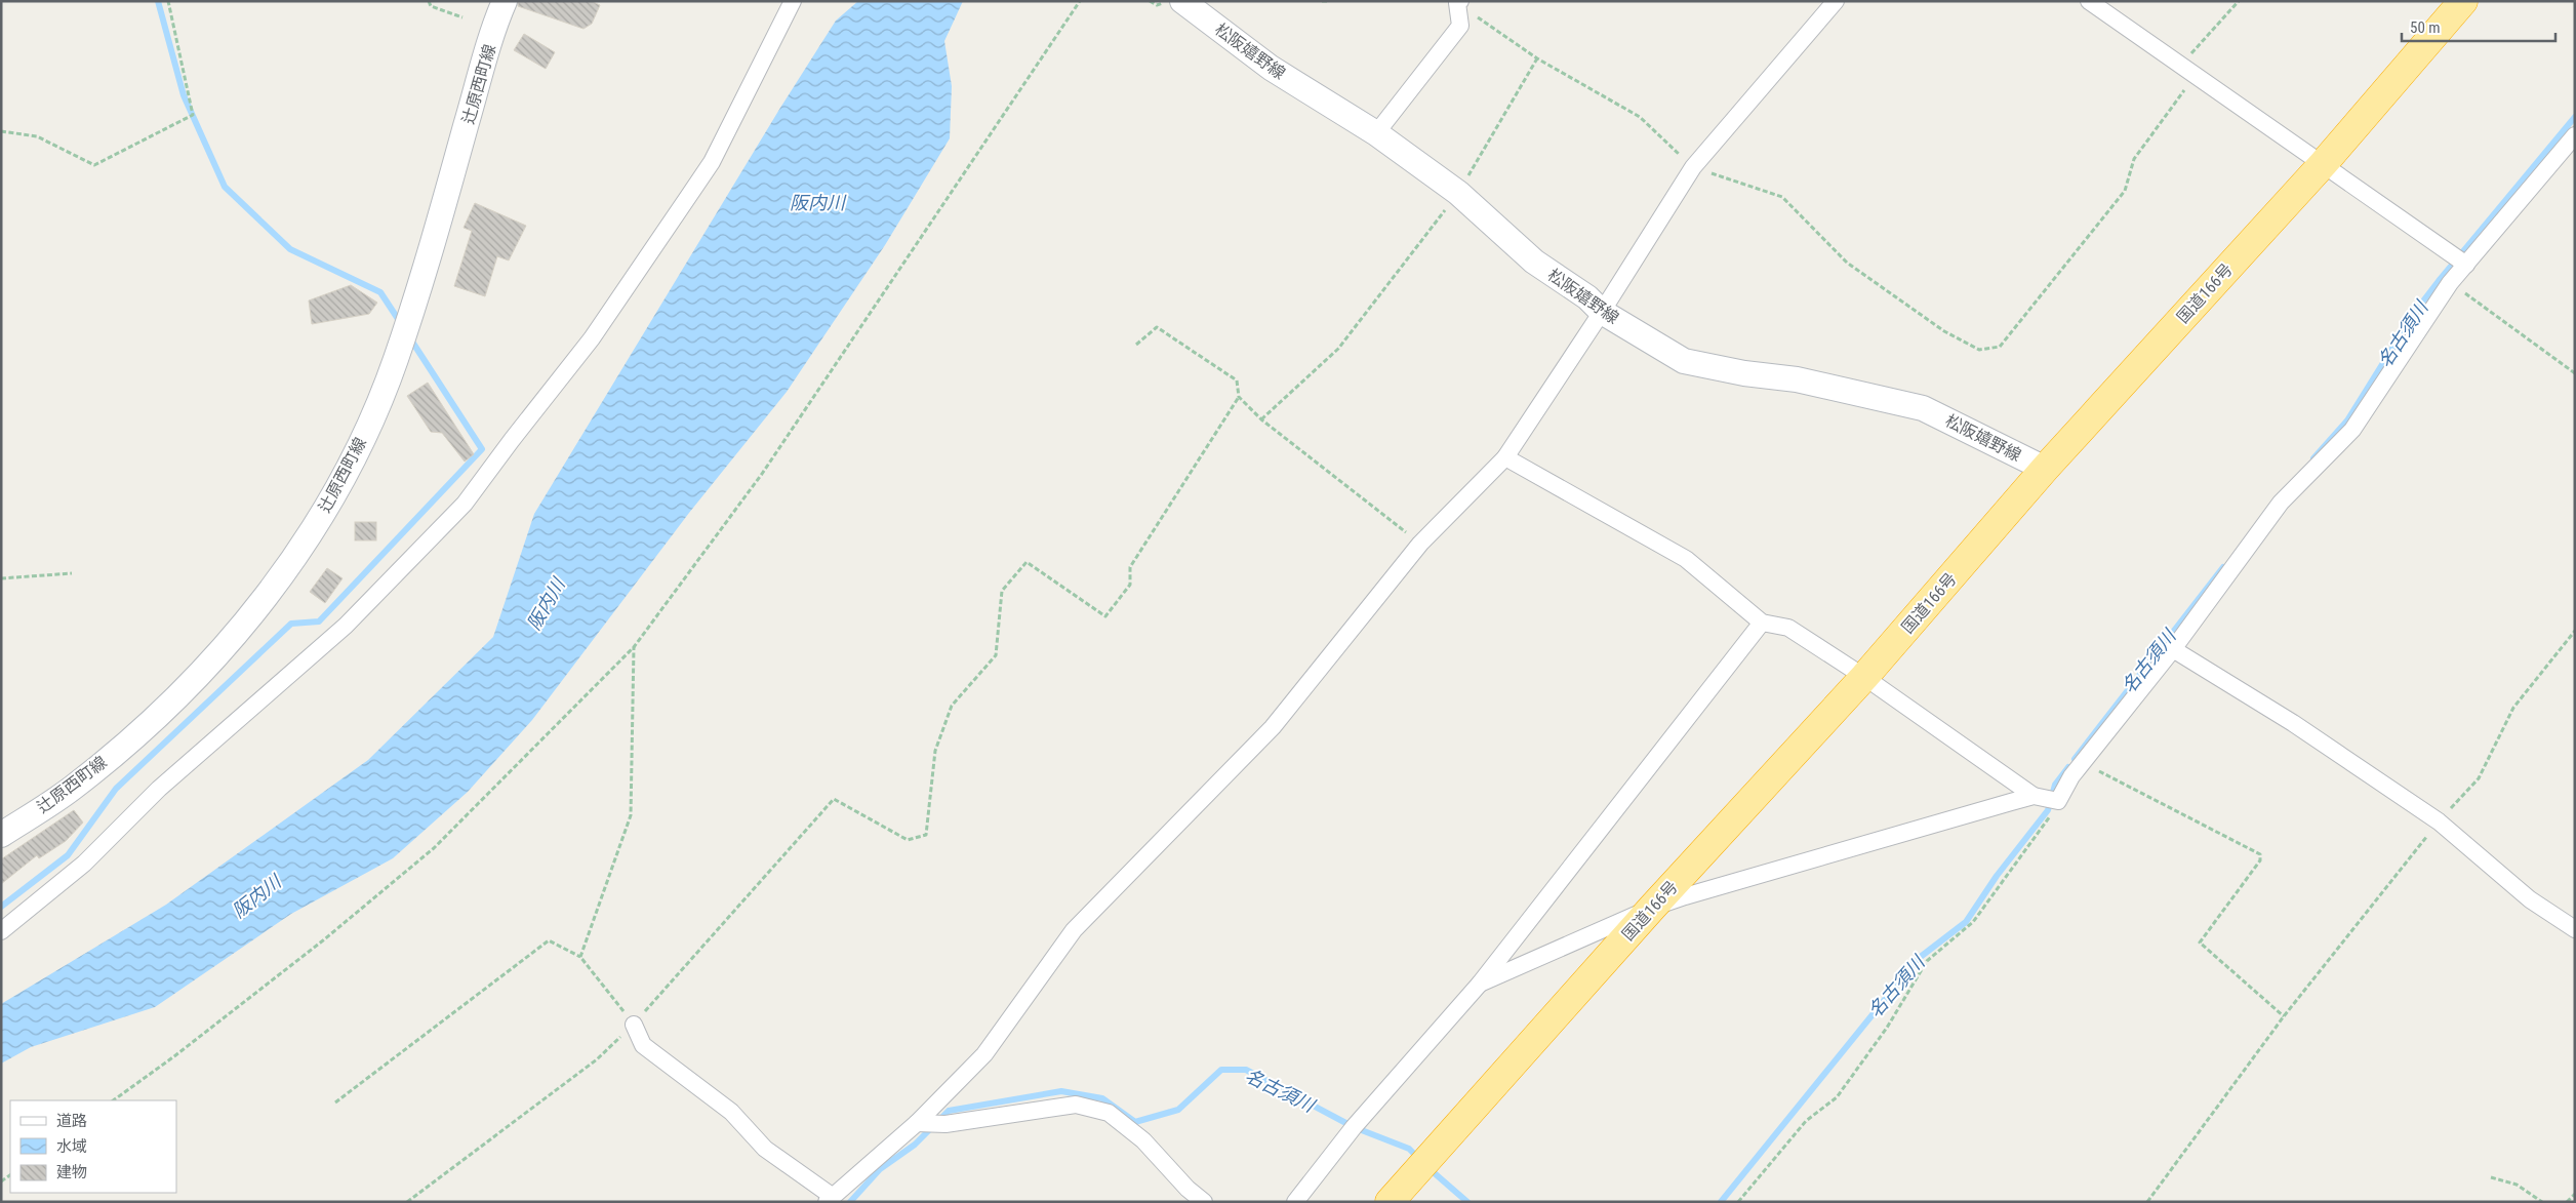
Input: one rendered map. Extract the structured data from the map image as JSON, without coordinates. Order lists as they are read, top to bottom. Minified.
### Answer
{"streets":{"highway":["国道166号"],"main road":["松阪嬉野線","辻原西町線"]},"crossings":[["松阪嬉野線","国道166号"]],"water":["阪内川","名古須川"],"legend":["道路","水域","建物"],"scale_bar":"50 m"}
